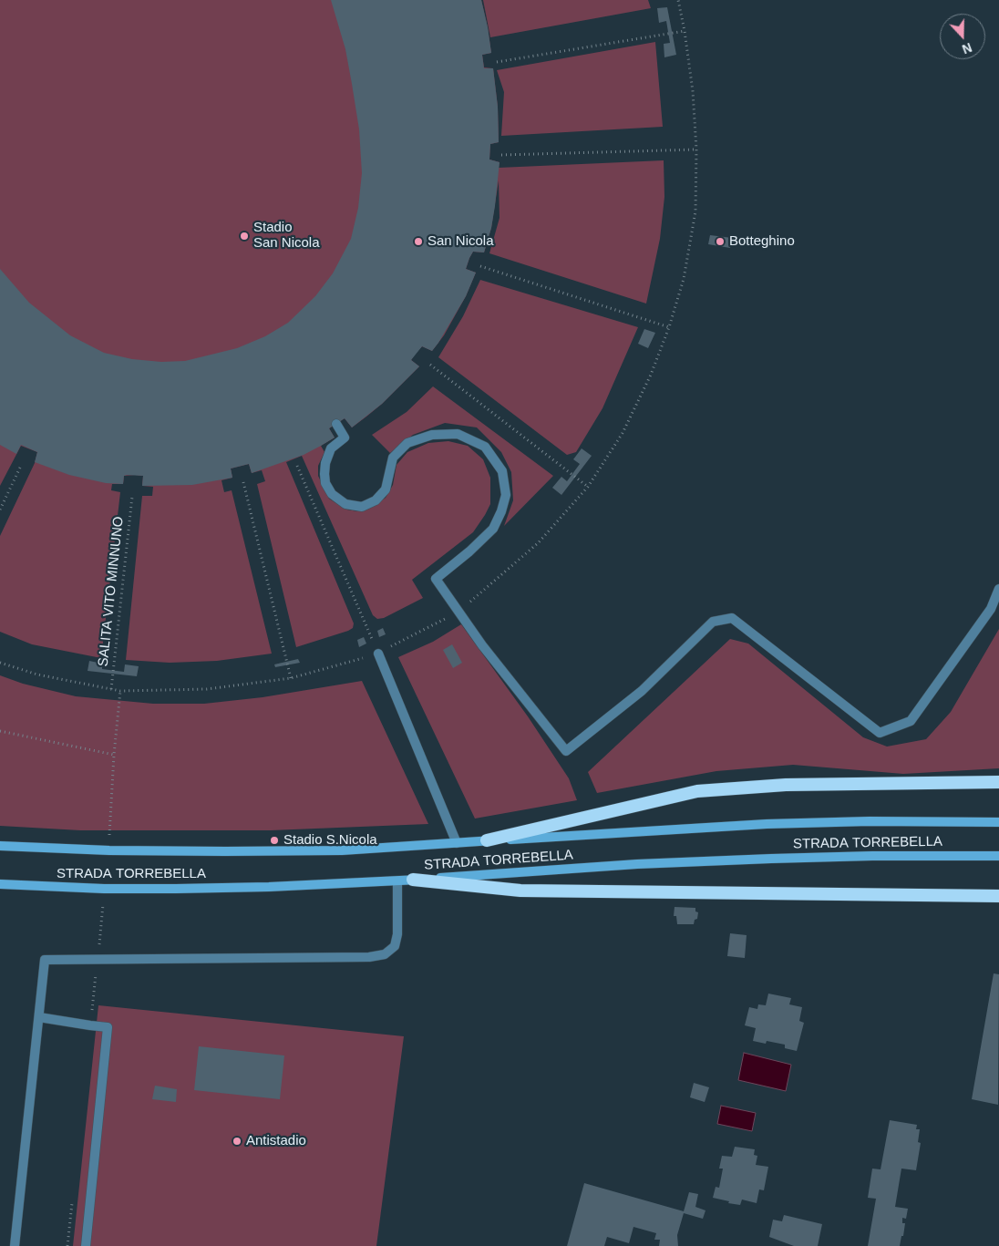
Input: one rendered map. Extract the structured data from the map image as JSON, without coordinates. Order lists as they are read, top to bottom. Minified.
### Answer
{"streets":{"main road":["STRADA TORREBELLA"],"path":["SALITA VITO MINNUNO"]},"places":["Stadio San Nicola","San Nicola","Botteghino","Stadio S.Nicola","Antistadio"],"north":"bottom"}
